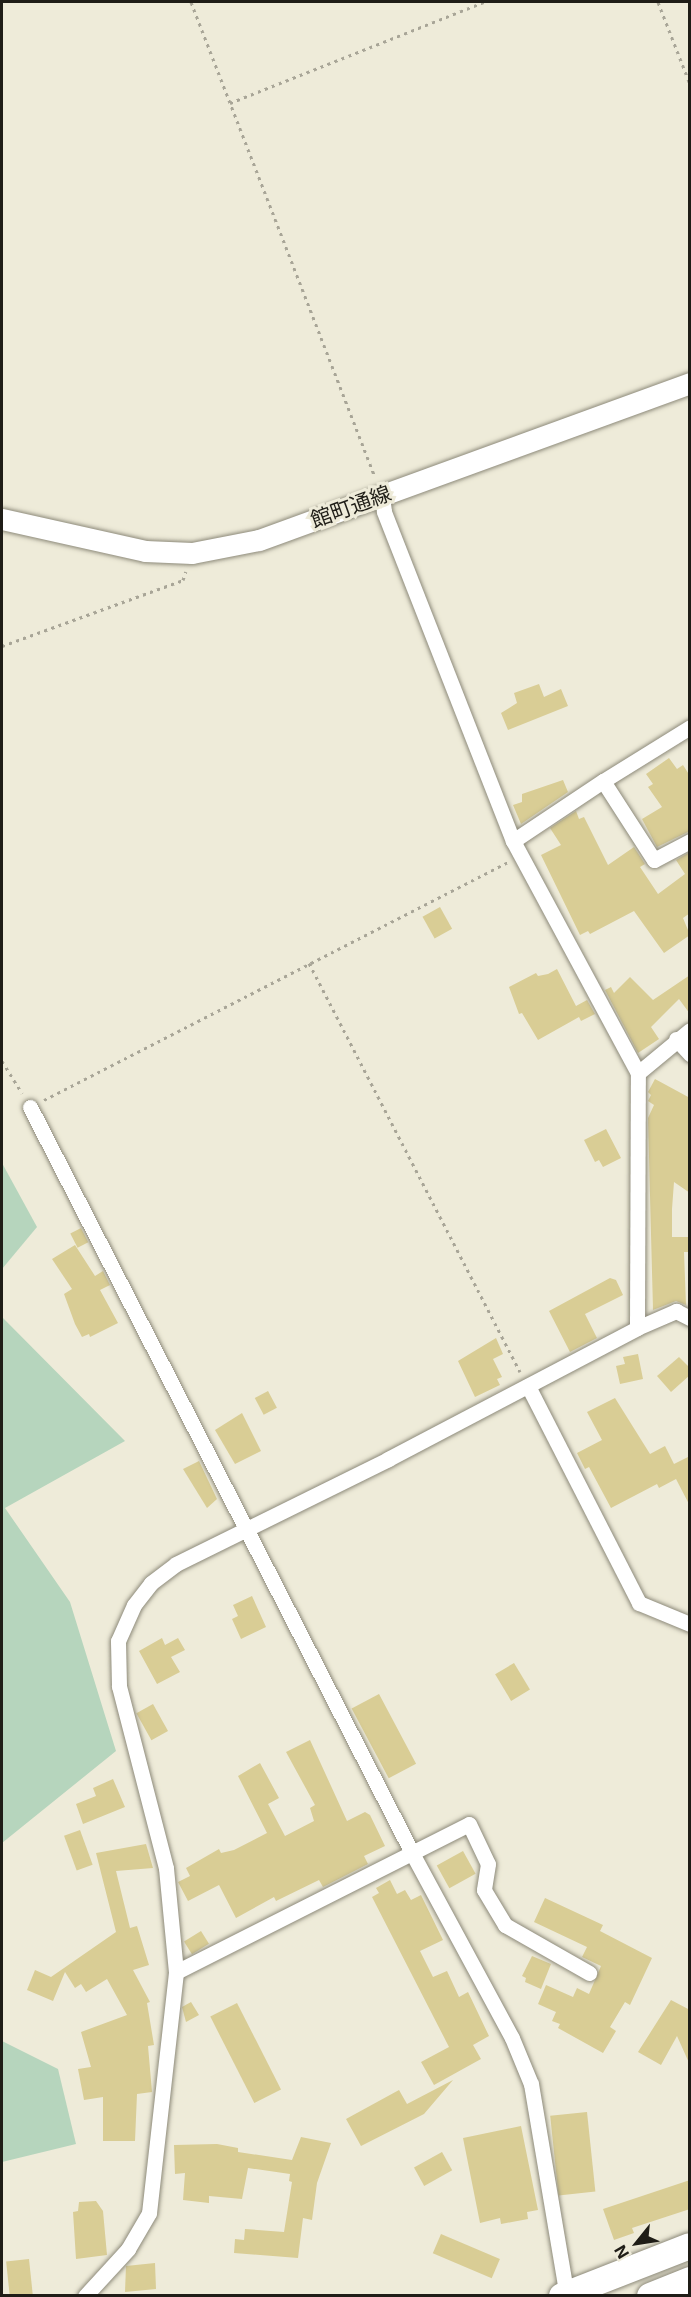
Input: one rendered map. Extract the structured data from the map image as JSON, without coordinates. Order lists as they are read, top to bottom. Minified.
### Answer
{"streets":{"main road":["館町通線"]},"north":"bottom left"}
